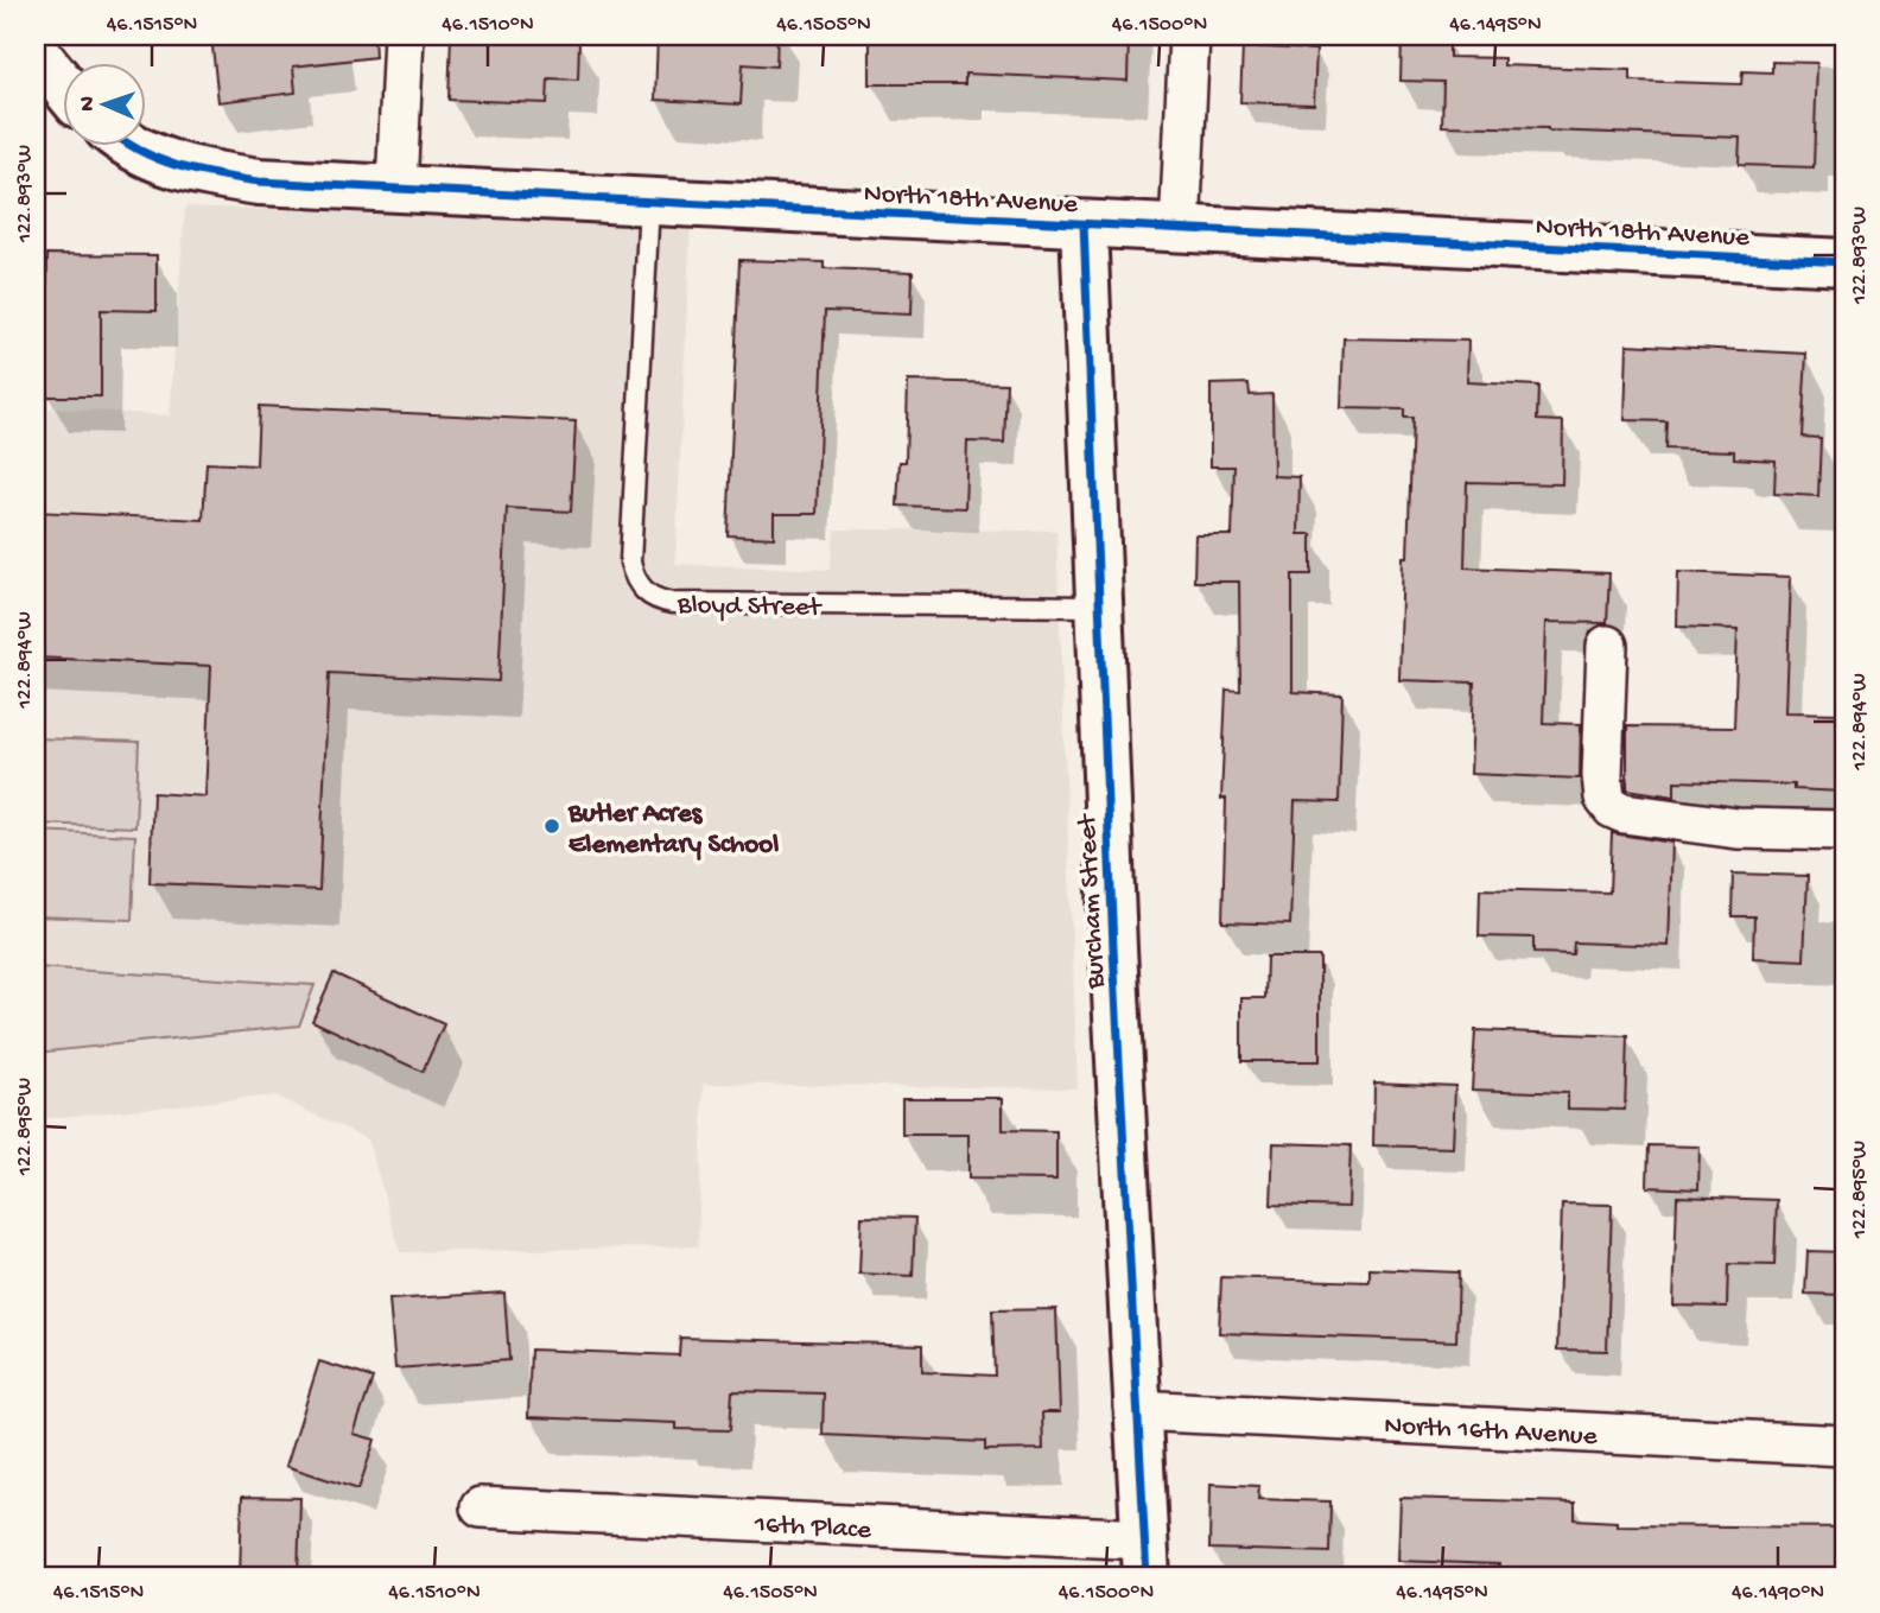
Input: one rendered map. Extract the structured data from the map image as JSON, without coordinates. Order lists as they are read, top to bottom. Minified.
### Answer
{"streets":{"street":["North 18th Avenue","Burcham Street","North 16th Avenue","16th Place"],"lane":["Bloyd Street"]},"crossings":[["North 18th Avenue","Bloyd Street"],["North 18th Avenue","Burcham Street"],["Bloyd Street","Burcham Street"],["Burcham Street","North 16th Avenue"],["Burcham Street","16th Place"]],"places":["Butler Acres Elementary School"],"north":"left","coordinates":["46.1515°N","46.1510°N","46.1505°N","46.1500°N","46.1495°N","122.893°W","122.894°W","122.895°W","46.1490°N"]}
